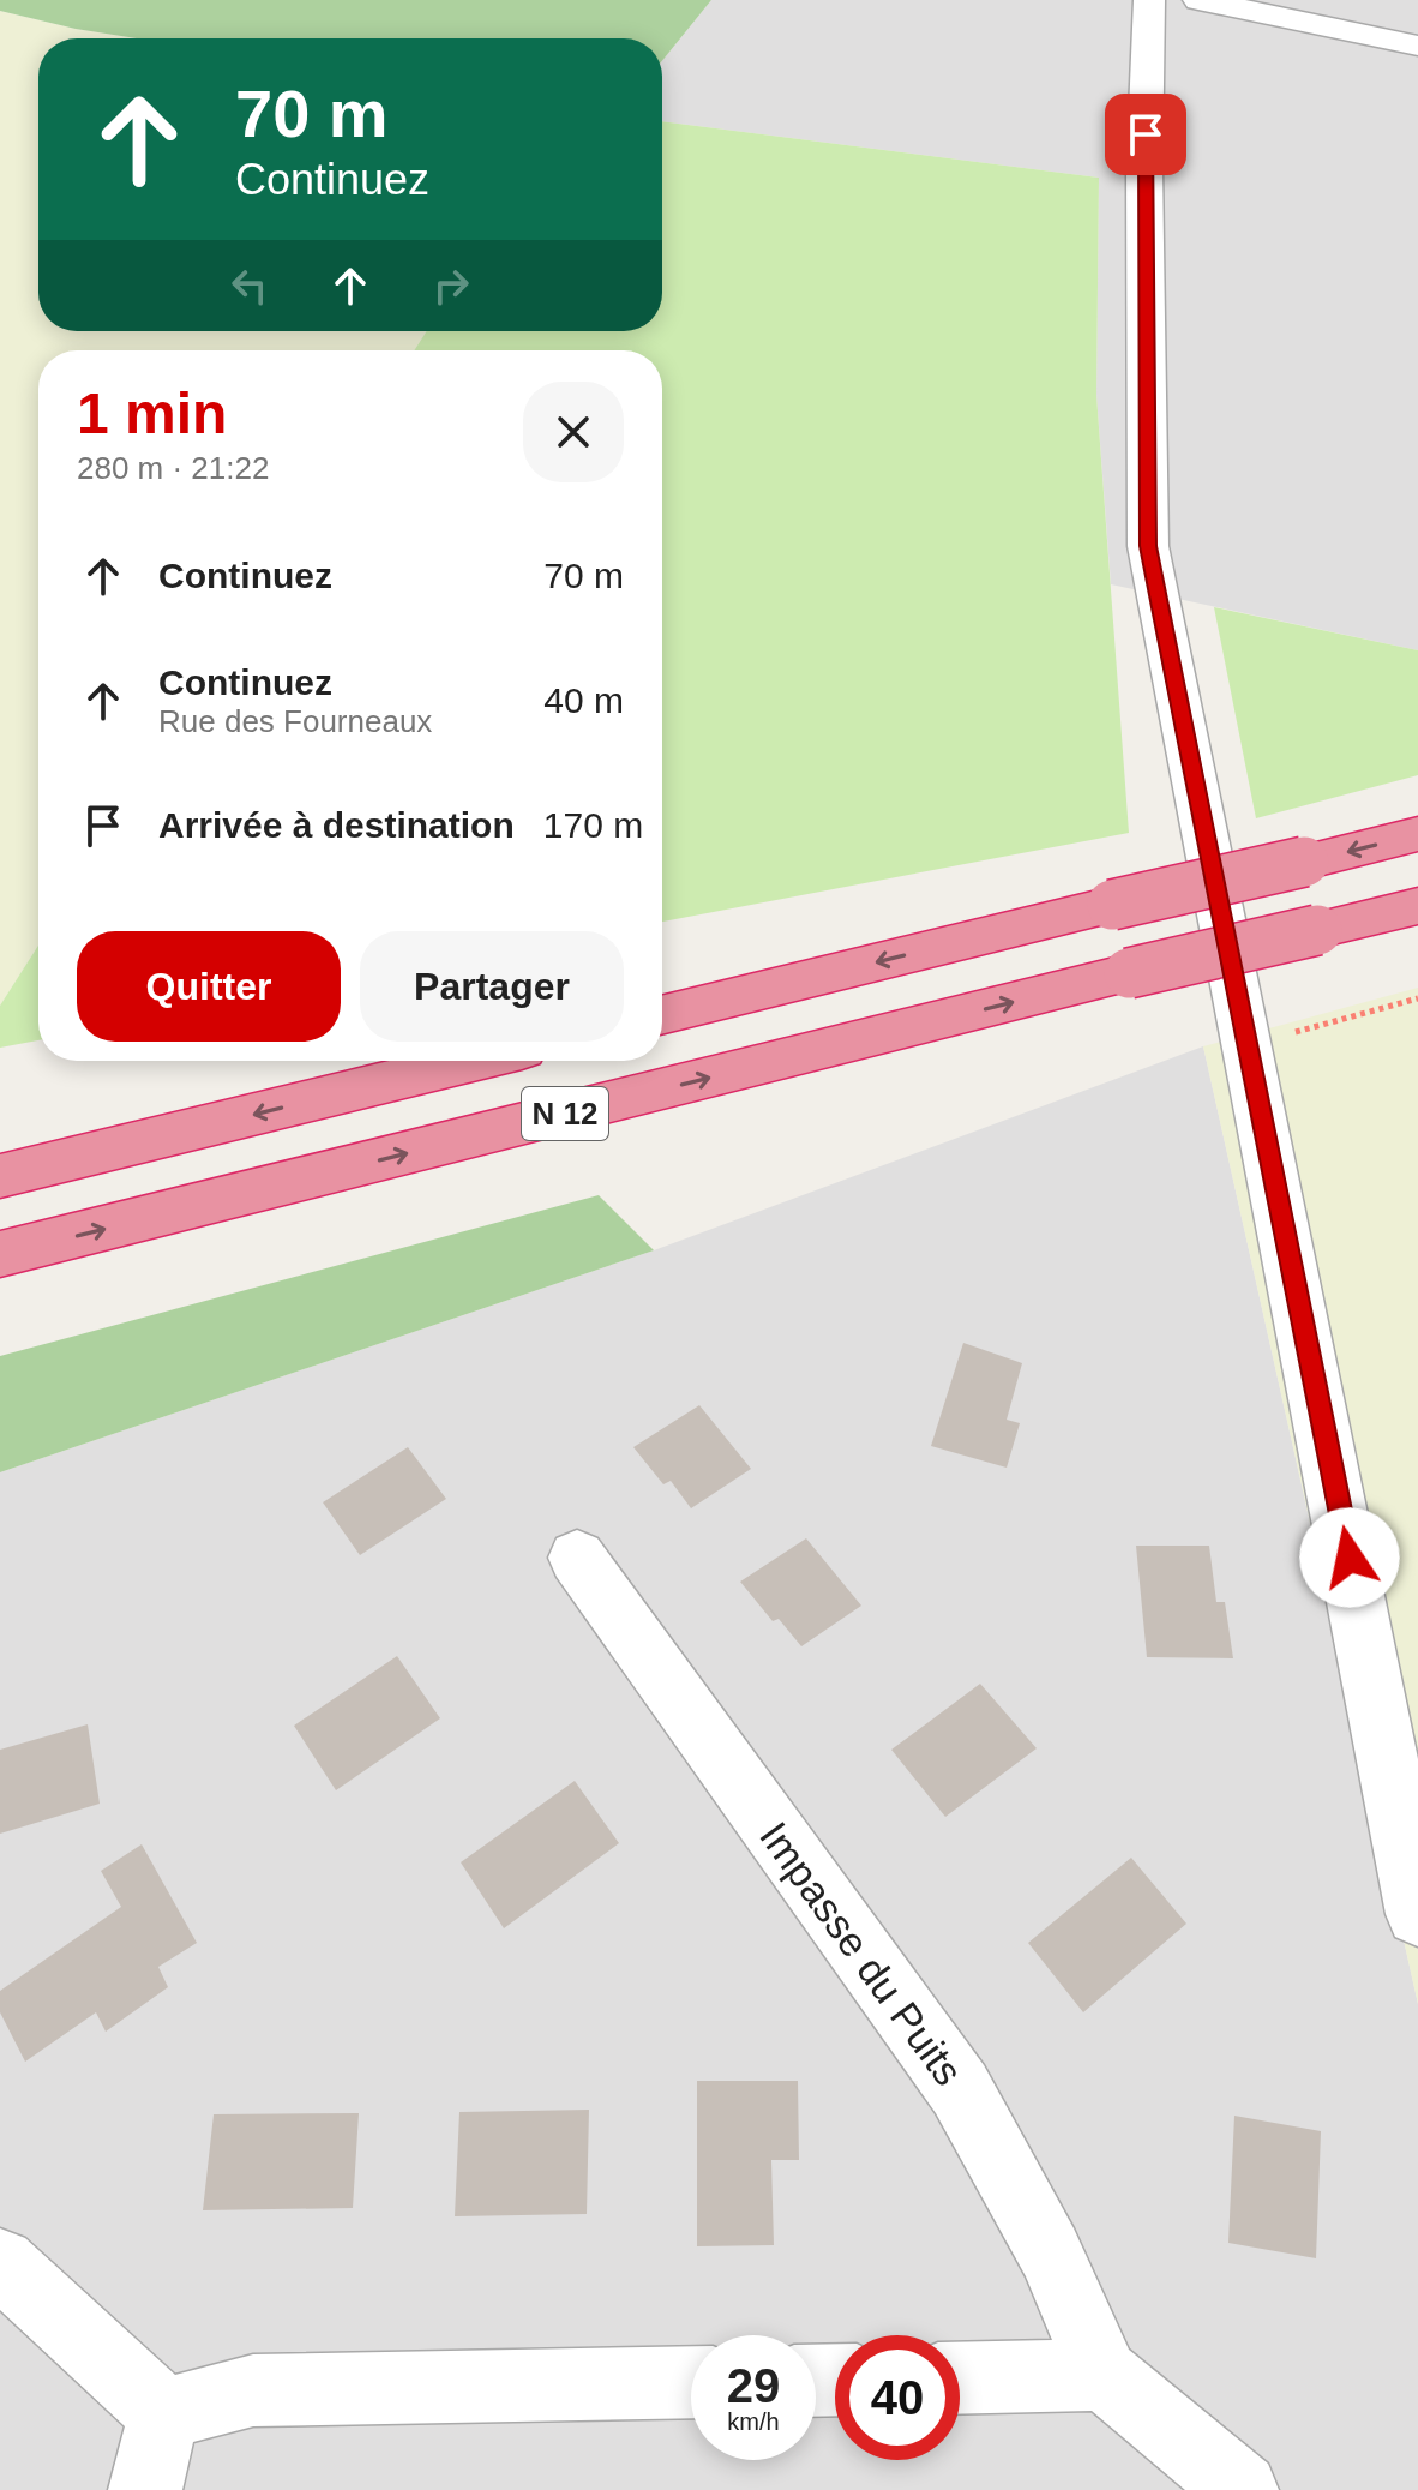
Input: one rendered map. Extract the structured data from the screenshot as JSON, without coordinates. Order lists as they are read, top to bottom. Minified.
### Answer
{"streets":{"highway":["N 12"],"street":["Impasse du Puits"]},"page":{"turn":["70 m","Continuez"],"heading":["1 min","280 m · 21:22"],"list":[{"name":"Continuez","value":"70 m"},{"name":"Continuez","note":"Rue des Fourneaux","value":"40 m"},{"name":"Arrivée à destination","value":"170 m"}],"buttons":["Quitter","Partager"],"speed":"29 km/h","limit":"40"}}
